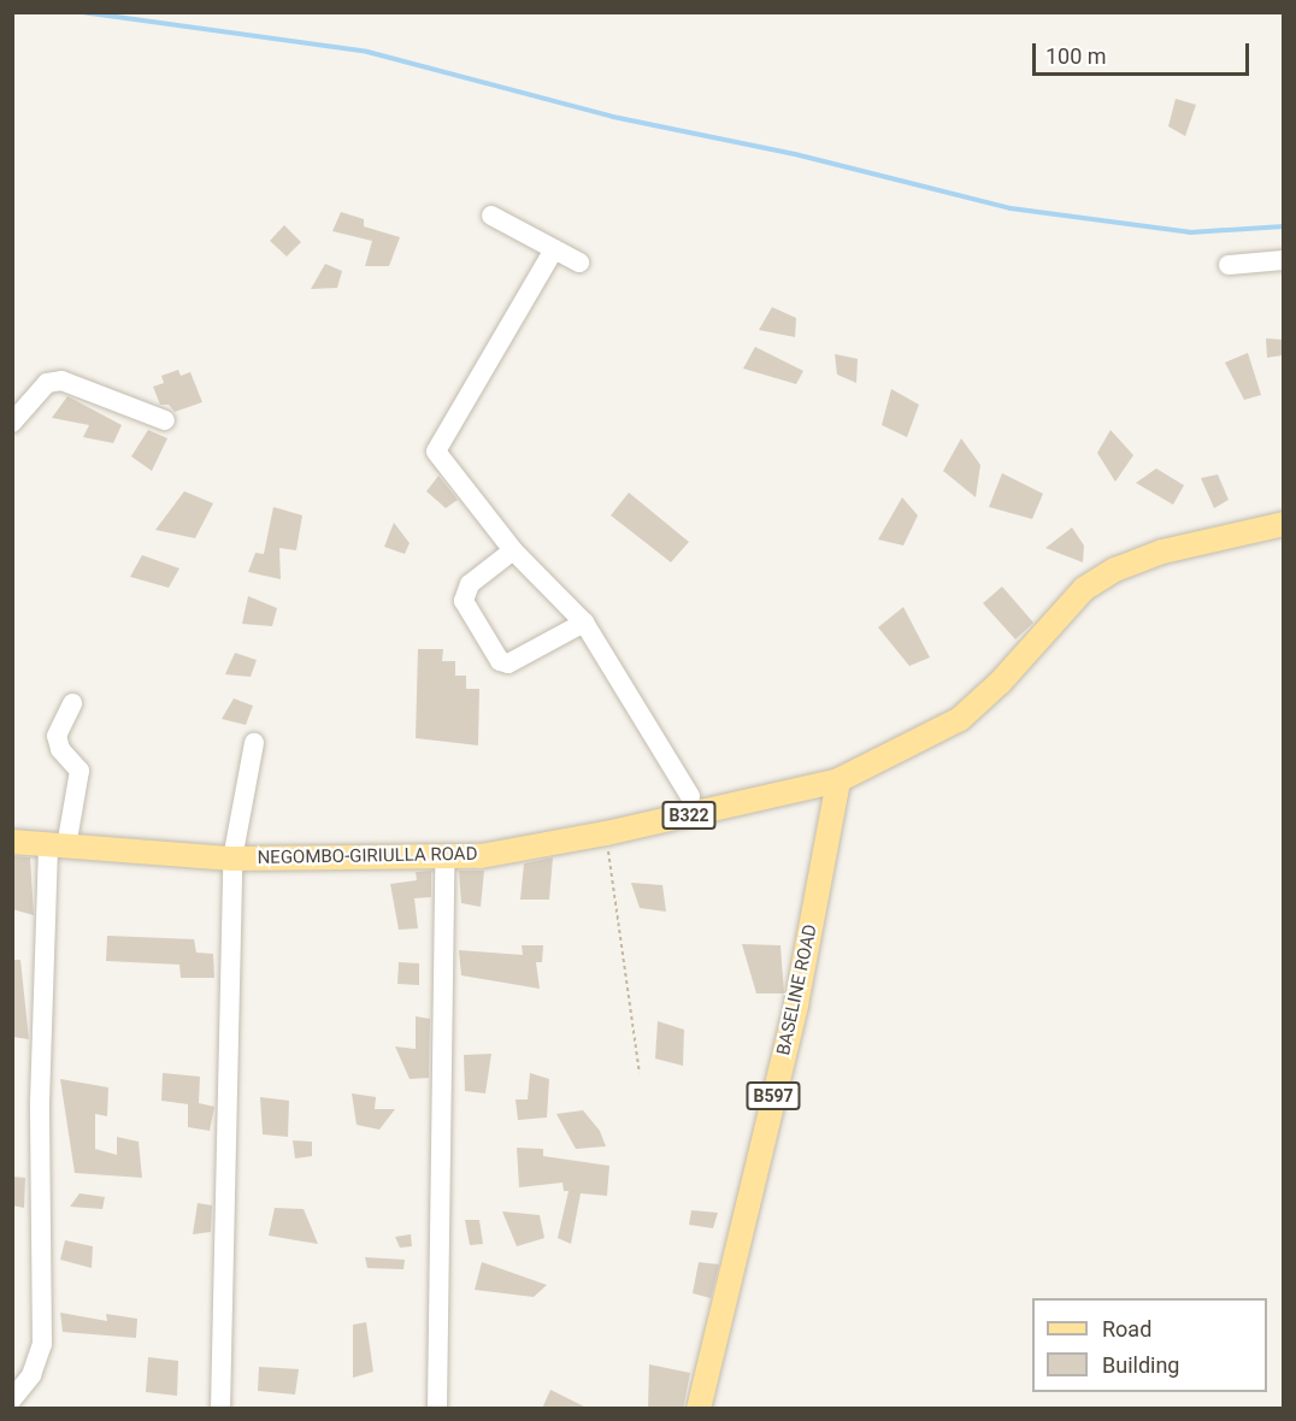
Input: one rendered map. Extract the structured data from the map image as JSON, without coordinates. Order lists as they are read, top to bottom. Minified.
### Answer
{"streets":{"main road":["B322","NEGOMBO-GIRIULLA ROAD","BASELINE ROAD","B597"]},"crossings":[["NEGOMBO-GIRIULLA ROAD","BASELINE ROAD"]],"legend":["Road","Building"],"scale_bar":"100 m"}
